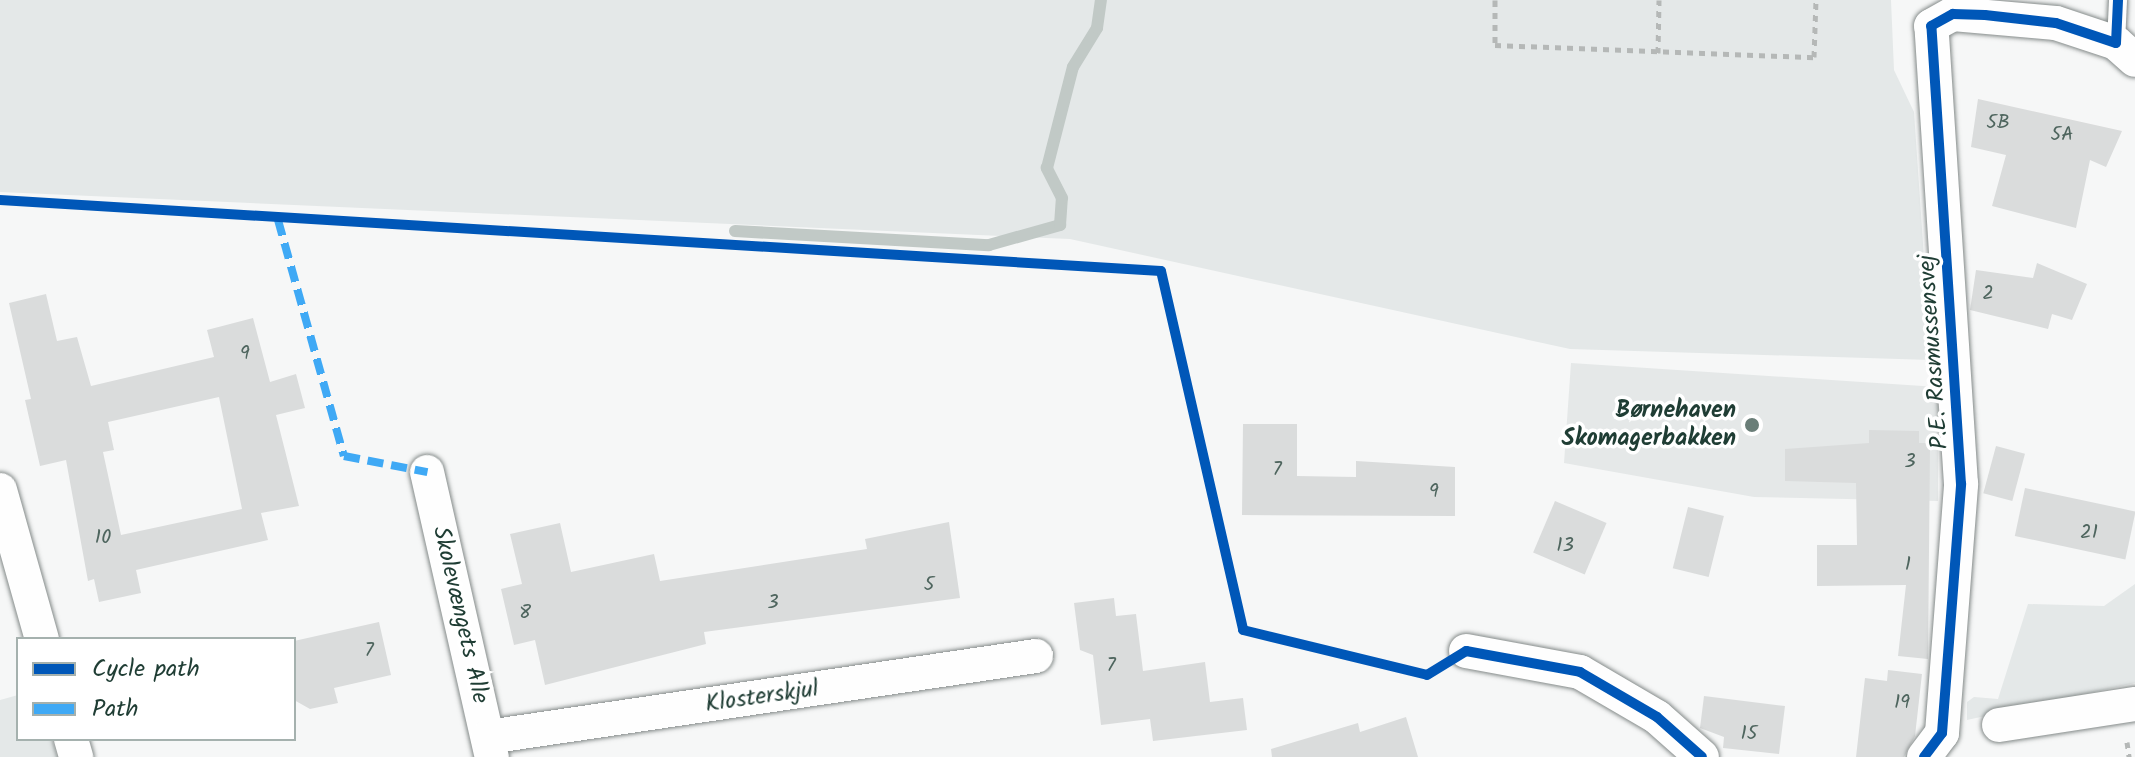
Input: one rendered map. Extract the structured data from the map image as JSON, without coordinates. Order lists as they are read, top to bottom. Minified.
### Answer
{"streets":{"street":["P.E. Rasmussensvej","Skolevængets Alle","Klosterskjul"]},"crossings":[["Skolevængets Alle","Klosterskjul"]],"places":["Børnehaven Skomagerbakken"],"house_numbers":["5B","5A","2","9","3","7","9","21","10","13","1","5","3","8","7","7","19","15"],"legend":["Cycle path","Path"]}
